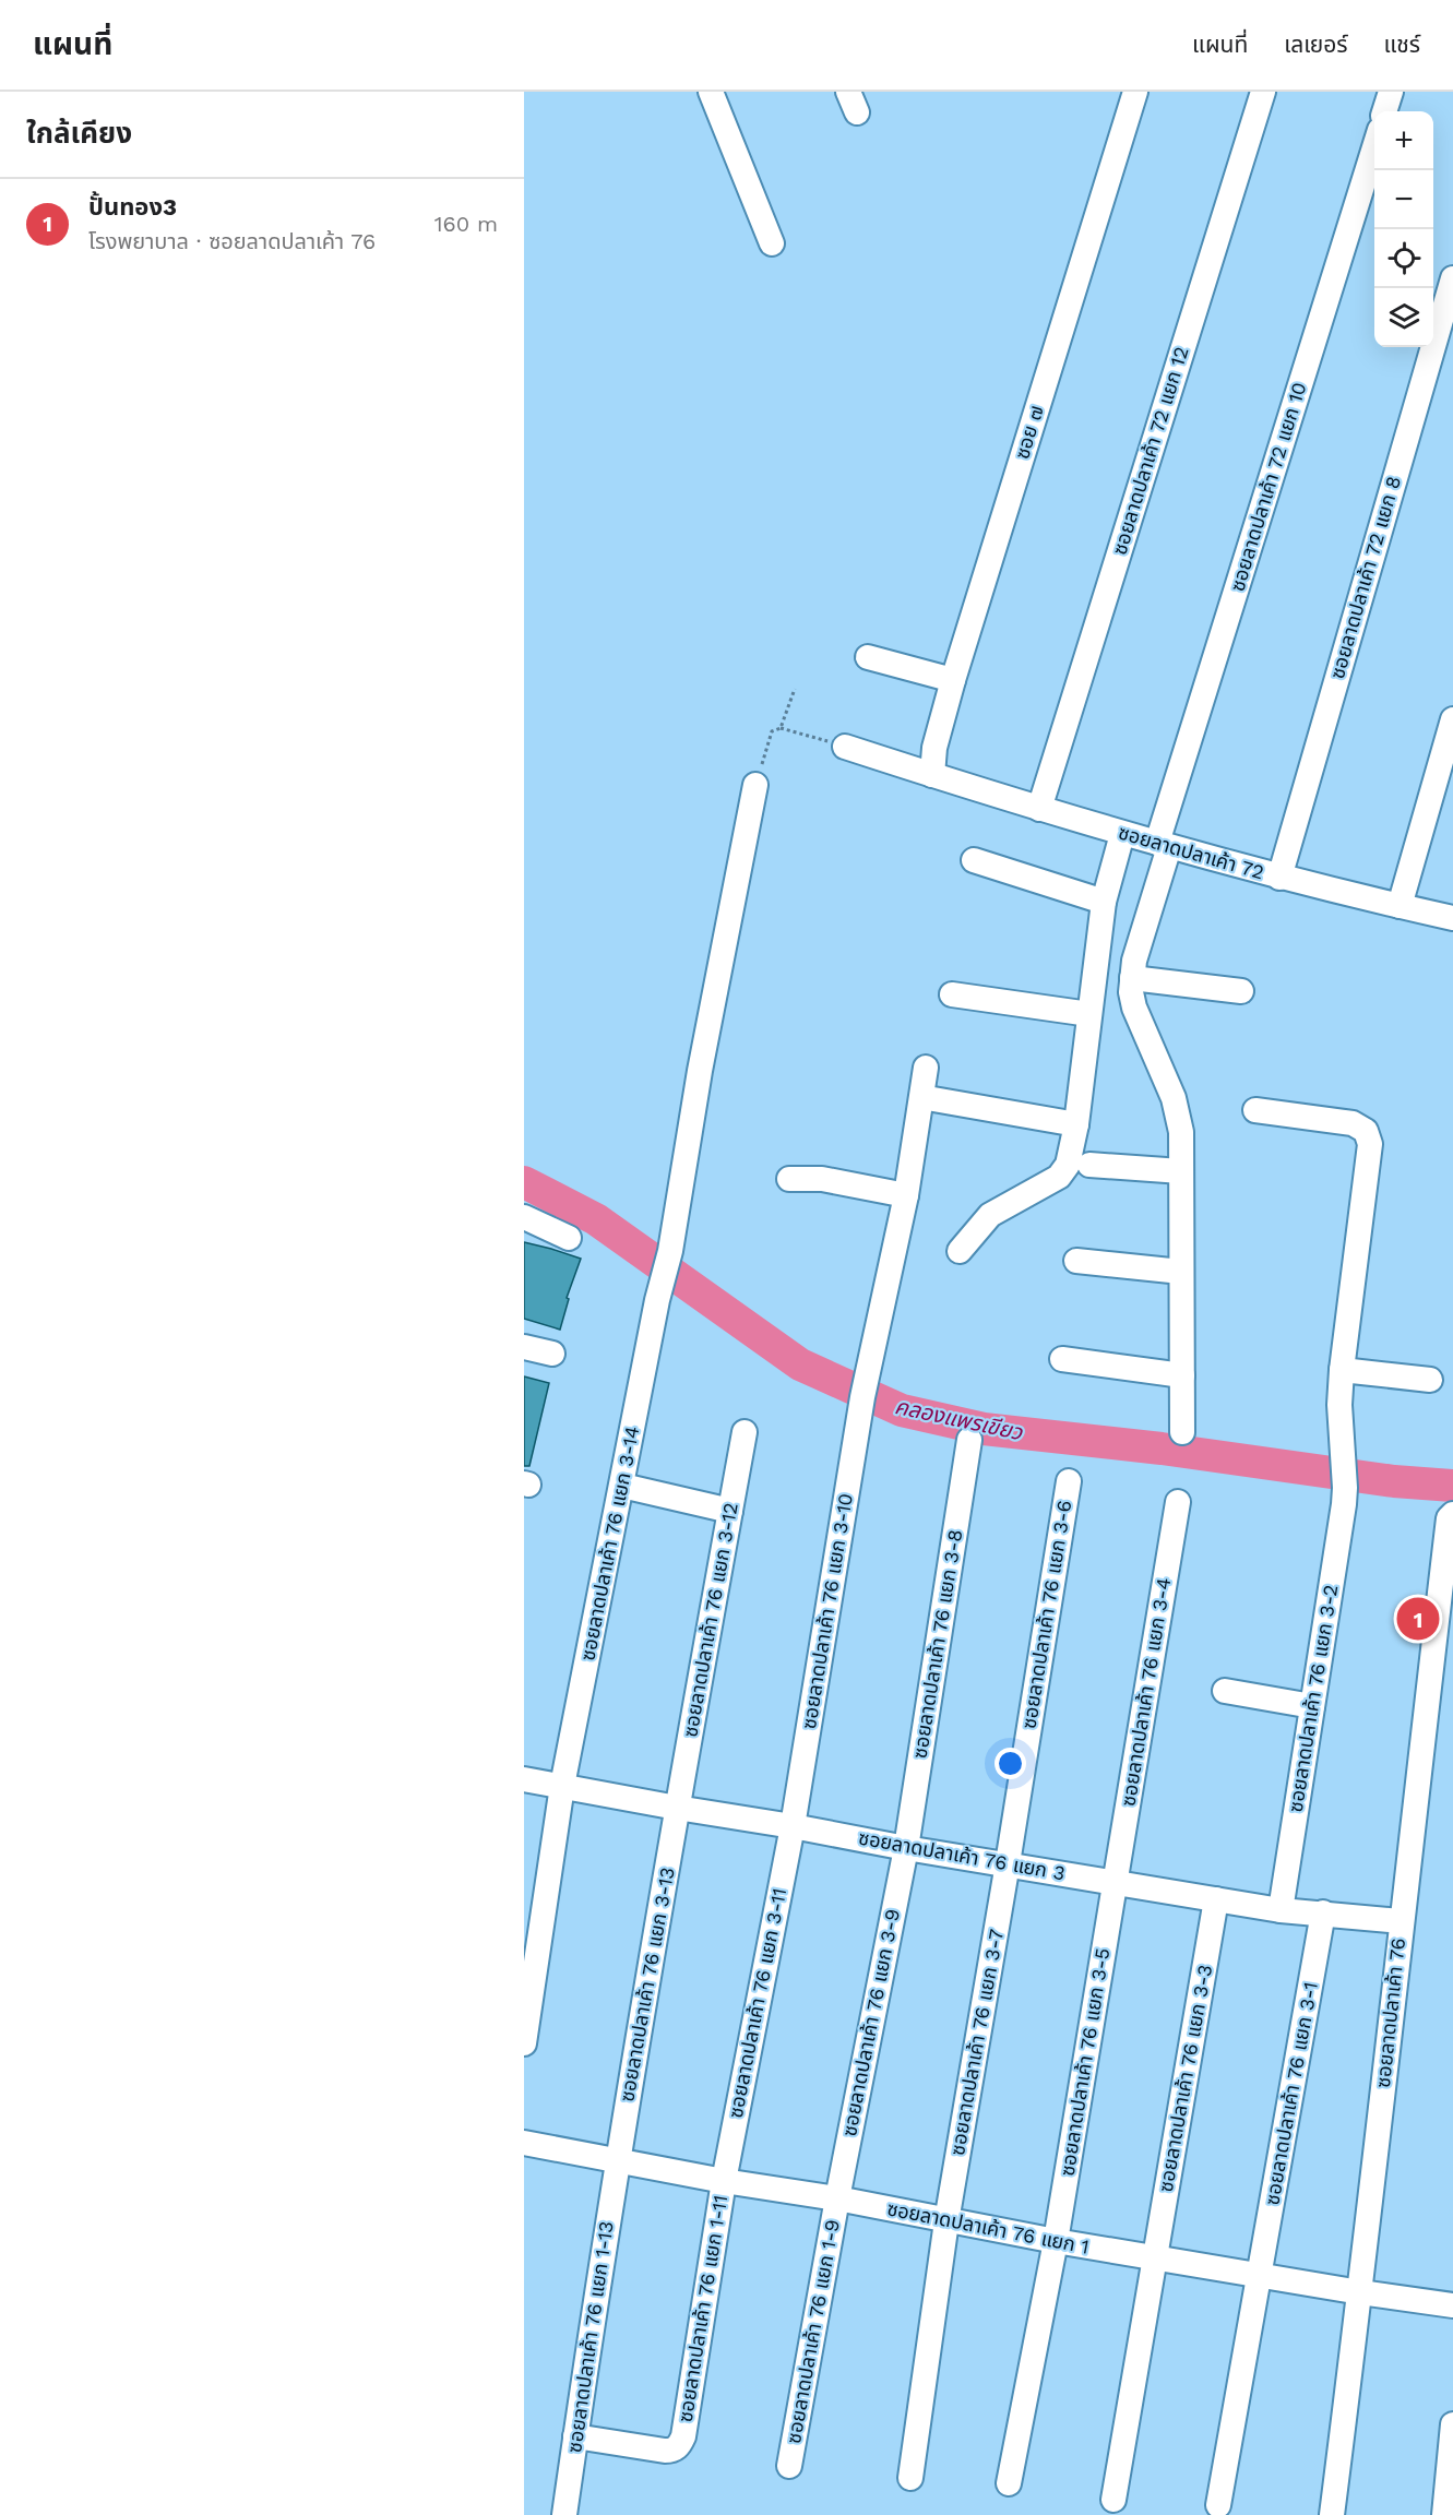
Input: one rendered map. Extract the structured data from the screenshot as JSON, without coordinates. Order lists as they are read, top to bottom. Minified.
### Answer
{"streets":{"street":["ซอย ๗","ซอยลาดปลาเค้า 72 แยก 12","ซอยลาดปลาเค้า 72 แยก 10","ซอยลาดปลาเค้า 72 แยก 8","ซอยลาดปลาเค้า 72","ซอยลาดปลาเค้า 76 แยก 3-14","ซอยลาดปลาเค้า 76 แยก 3-10","ซอยลาดปลาเค้า 76 แยก 3-6","ซอยลาดปลาเค้า 76 แยก 3-12","ซอยลาดปลาเค้า 76 แยก 3-8","ซอยลาดปลาเค้า 76 แยก 3-4","ซอยลาดปลาเค้า 76 แยก 3-2","ซอยลาดปลาเค้า 76 แยก 3","ซอยลาดปลาเค้า 76 แยก 3-13","ซอยลาดปลาเค้า 76 แยก 3-11","ซอยลาดปลาเค้า 76","ซอยลาดปลาเค้า 76 แยก 3-9","ซอยลาดปลาเค้า 76 แยก 3-7","ซอยลาดปลาเค้า 76 แยก 3-5","ซอยลาดปลาเค้า 76 แยก 3-3","ซอยลาดปลาเค้า 76 แยก 3-1","ซอยลาดปลาเค้า 76 แยก 1","ซอยลาดปลาเค้า 76 แยก 1-11","ซอยลาดปลาเค้า 76 แยก 1-9","ซอยลาดปลาเค้า 76 แยก 1-13"]},"crossings":[["ซอย ๗","ซอยลาดปลาเค้า 72"],["ซอยลาดปลาเค้า 72 แยก 12","ซอยลาดปลาเค้า 72"],["ซอยลาดปลาเค้า 72 แยก 10","ซอยลาดปลาเค้า 72"],["ซอยลาดปลาเค้า 72 แยก 8","ซอยลาดปลาเค้า 72"],["ซอยลาดปลาเค้า 76 แยก 3-14","ซอยลาดปลาเค้า 76 แยก 3"],["ซอยลาดปลาเค้า 76 แยก 3-10","ซอยลาดปลาเค้า 76 แยก 3"],["ซอยลาดปลาเค้า 76 แยก 3-10","ซอยลาดปลาเค้า 76 แยก 3-11"],["ซอยลาดปลาเค้า 76 แยก 3-6","ซอยลาดปลาเค้า 76 แยก 3"],["ซอยลาดปลาเค้า 76 แยก 3-6","ซอยลาดปลาเค้า 76 แยก 3-7"],["ซอยลาดปลาเค้า 76 แยก 3-12","ซอยลาดปลาเค้า 76 แยก 3"],["ซอยลาดปลาเค้า 76 แยก 3-12","ซอยลาดปลาเค้า 76 แยก 3-13"],["ซอยลาดปลาเค้า 76 แยก 3-8","ซอยลาดปลาเค้า 76 แยก 3"],["ซอยลาดปลาเค้า 76 แยก 3-8","ซอยลาดปลาเค้า 76 แยก 3-9"],["ซอยลาดปลาเค้า 76 แยก 3-4","ซอยลาดปลาเค้า 76 แยก 3"],["ซอยลาดปลาเค้า 76 แยก 3-4","ซอยลาดปลาเค้า 76 แยก 3-5"],["ซอยลาดปลาเค้า 76 แยก 3-2","ซอยลาดปลาเค้า 76 แยก 3"],["ซอยลาดปลาเค้า 76 แยก 3","ซอยลาดปลาเค้า 76 แยก 3-13"],["ซอยลาดปลาเค้า 76 แยก 3","ซอยลาดปลาเค้า 76 แยก 3-11"],["ซอยลาดปลาเค้า 76 แยก 3","ซอยลาดปลาเค้า 76"],["ซอยลาดปลาเค้า 76 แยก 3","ซอยลาดปลาเค้า 76 แยก 3-9"],["ซอยลาดปลาเค้า 76 แยก 3","ซอยลาดปลาเค้า 76 แยก 3-7"],["ซอยลาดปลาเค้า 76 แยก 3","ซอยลาดปลาเค้า 76 แยก 3-5"],["ซอยลาดปลาเค้า 76 แยก 3","ซอยลาดปลาเค้า 76 แยก 3-3"],["ซอยลาดปลาเค้า 76 แยก 3","ซอยลาดปลาเค้า 76 แยก 3-1"],["ซอยลาดปลาเค้า 76 แยก 3-13","ซอยลาดปลาเค้า 76 แยก 1"],["ซอยลาดปลาเค้า 76 แยก 3-13","ซอยลาดปลาเค้า 76 แยก 1-13"],["ซอยลาดปลาเค้า 76 แยก 3-11","ซอยลาดปลาเค้า 76 แยก 1"],["ซอยลาดปลาเค้า 76 แยก 3-11","ซอยลาดปลาเค้า 76 แยก 1-11"],["ซอยลาดปลาเค้า 76","ซอยลาดปลาเค้า 76 แยก 1"],["ซอยลาดปลาเค้า 76 แยก 3-9","ซอยลาดปลาเค้า 76 แยก 1"],["ซอยลาดปลาเค้า 76 แยก 3-9","ซอยลาดปลาเค้า 76 แยก 1-9"],["ซอยลาดปลาเค้า 76 แยก 3-7","ซอยลาดปลาเค้า 76 แยก 1"],["ซอยลาดปลาเค้า 76 แยก 3-5","ซอยลาดปลาเค้า 76 แยก 1"],["ซอยลาดปลาเค้า 76 แยก 3-3","ซอยลาดปลาเค้า 76 แยก 1"],["ซอยลาดปลาเค้า 76 แยก 3-1","ซอยลาดปลาเค้า 76 แยก 1"],["ซอยลาดปลาเค้า 76 แยก 1","ซอยลาดปลาเค้า 76 แยก 1-11"],["ซอยลาดปลาเค้า 76 แยก 1","ซอยลาดปลาเค้า 76 แยก 1-9"],["ซอยลาดปลาเค้า 76 แยก 1","ซอยลาดปลาเค้า 76 แยก 1-13"],["ซอยลาดปลาเค้า 76 แยก 1-11","ซอยลาดปลาเค้า 76 แยก 1-13"]],"water":["คลองแพรเขียว"],"page":{"header":"แผนที่","nav":["แผนที่","เลเยอร์","แชร์"],"heading":"ใกล้เคียง","map_buttons":["+","−"],"list":[{"mark":"1","name":"ปั้นทอง3","note":"โรงพยาบาล · ซอยลาดปลาเค้า 76","value":"160 m"}],"pins":"1"}}
